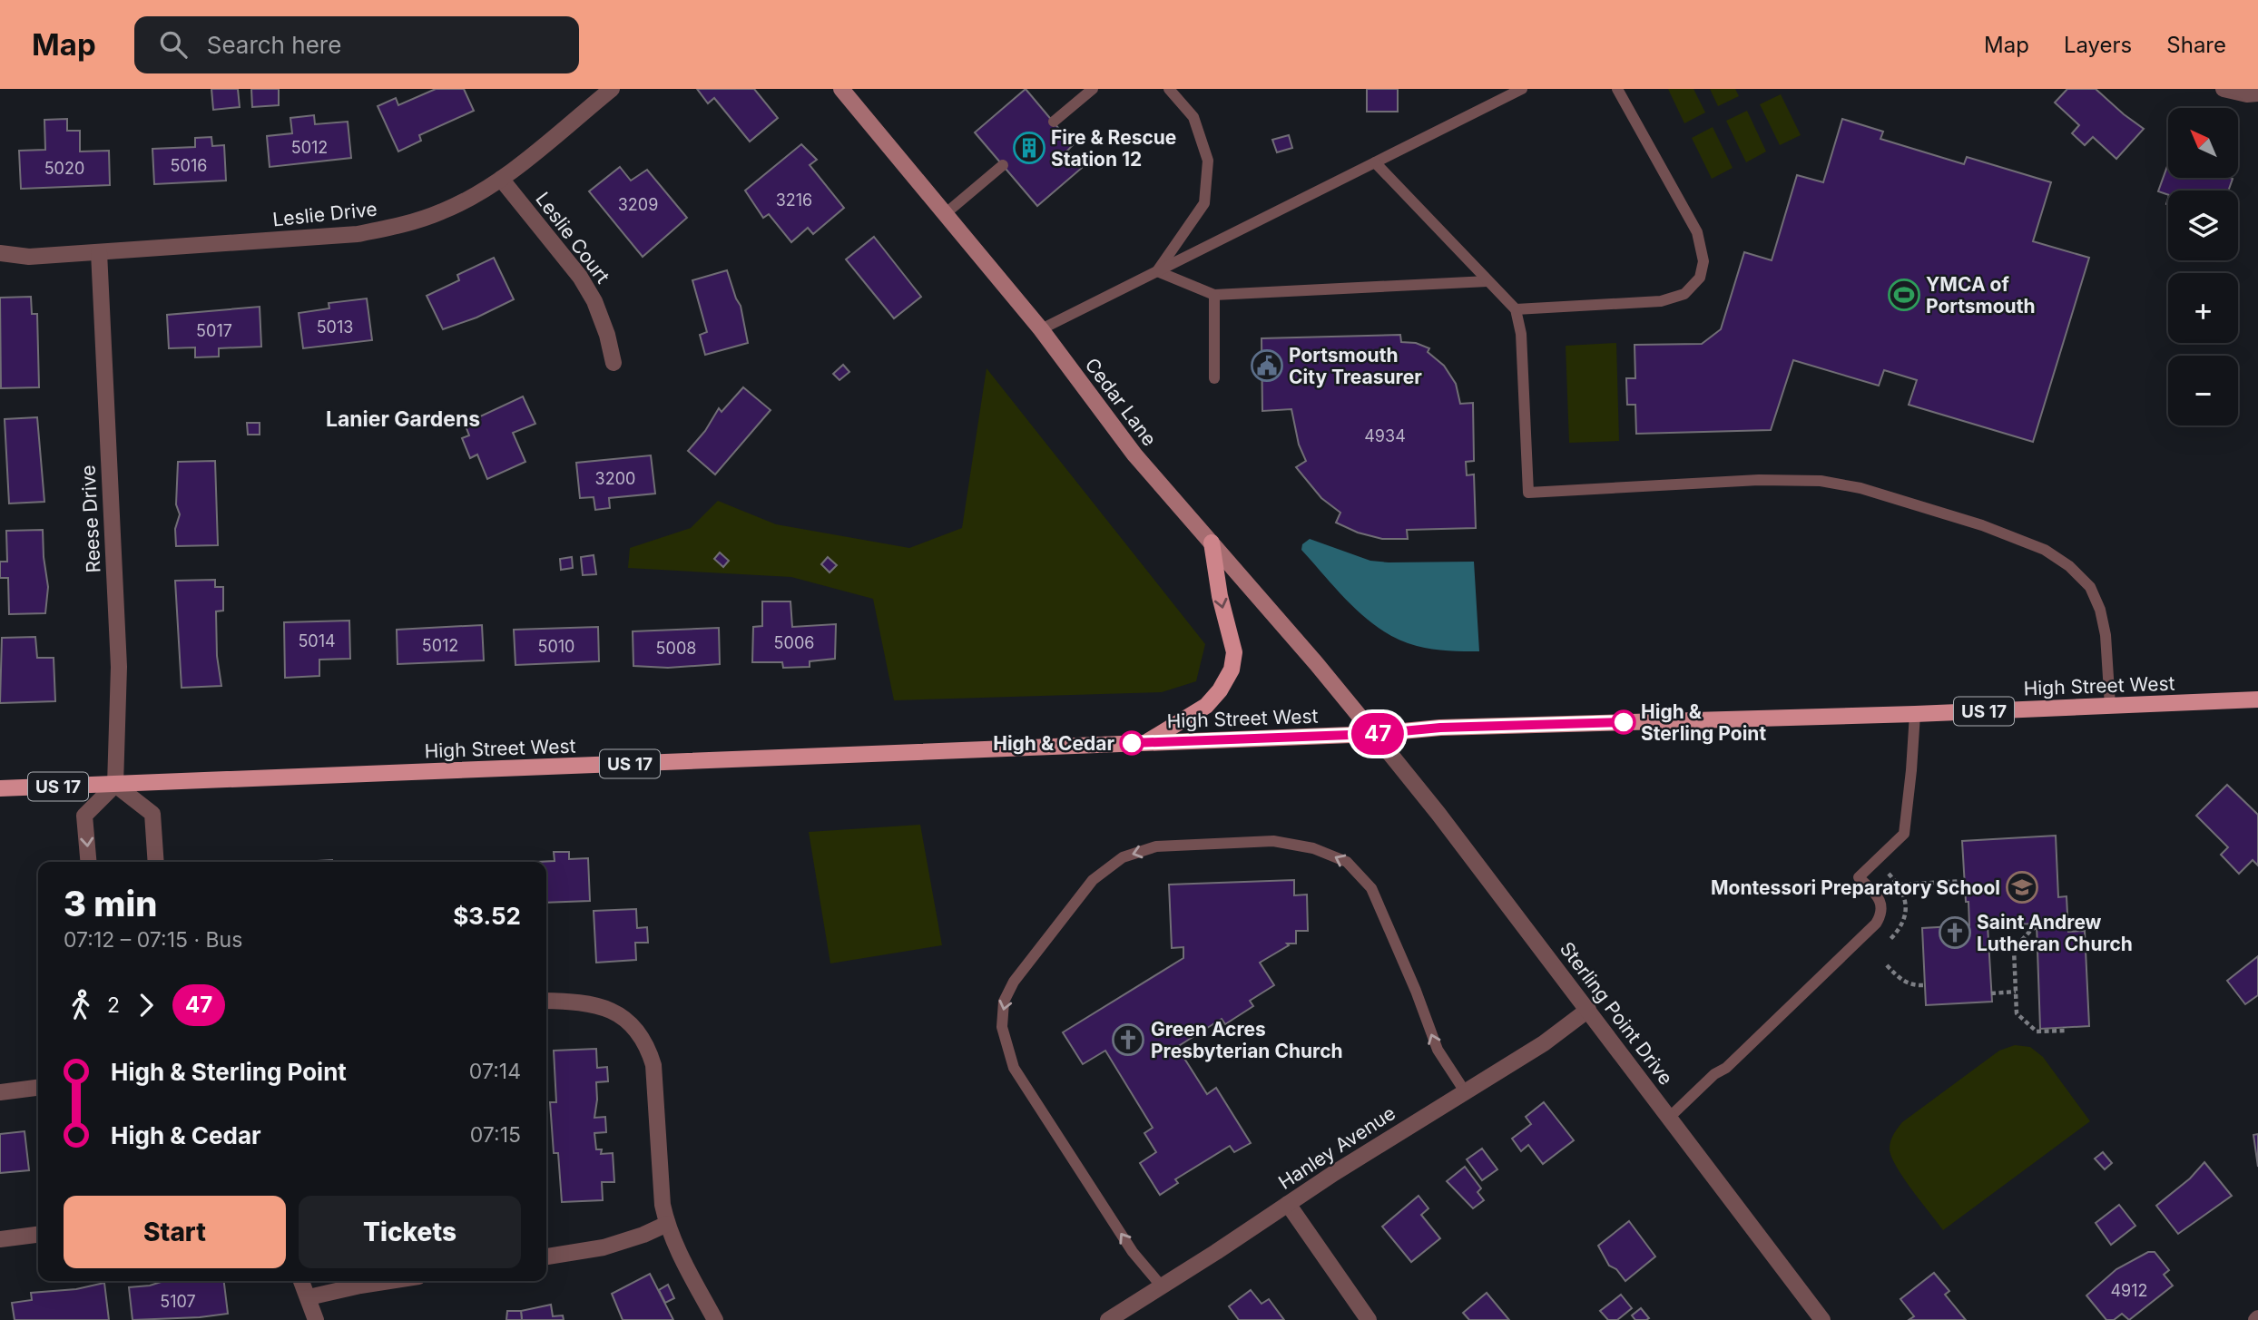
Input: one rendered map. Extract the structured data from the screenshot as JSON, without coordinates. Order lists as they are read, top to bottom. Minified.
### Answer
{"streets":{"main road":["Cedar Lane","High Street West","US 17"],"street":["Leslie Drive","Leslie Court","Reese Drive","Sterling Point Drive","Hanley Avenue"]},"crossings":[["Leslie Drive","Leslie Court"],["Leslie Drive","Reese Drive"],["Cedar Lane","High Street West"],["Cedar Lane","Sterling Point Drive"],["Reese Drive","High Street West"],["High Street West","Sterling Point Drive"],["Sterling Point Drive","Hanley Avenue"]],"districts":["Lanier Gardens"],"places":{"building":["Fire & Rescue Station 12"],"sports":["YMCA of Portsmouth"],"public building":["Portsmouth City Treasurer"],"other":["High & Sterling Point","High & Cedar"],"school or university":["Montessori Preparatory School"],"church":["Saint Andrew Lutheran Church","Green Acres Presbyterian Church"]},"lines":["bus line 47"],"house_numbers":["5012","5016","5020","3216","3209","5013","5017","4934","3200","5014","5006","5012","5010","5008","4912","5107"],"north":"top left","page":{"header":"Map","search":"Search here","nav":["Map","Layers","Share"],"on_map":"47","map_buttons":["+","−"],"heading":["3 min","07:12 – 07:15 · Bus","$3.52"],"legs":["2","47"],"list":[{"name":"High & Sterling Point","value":"07:14"},{"name":"High & Cedar","value":"07:15"}],"buttons":["Start","Tickets"]}}
